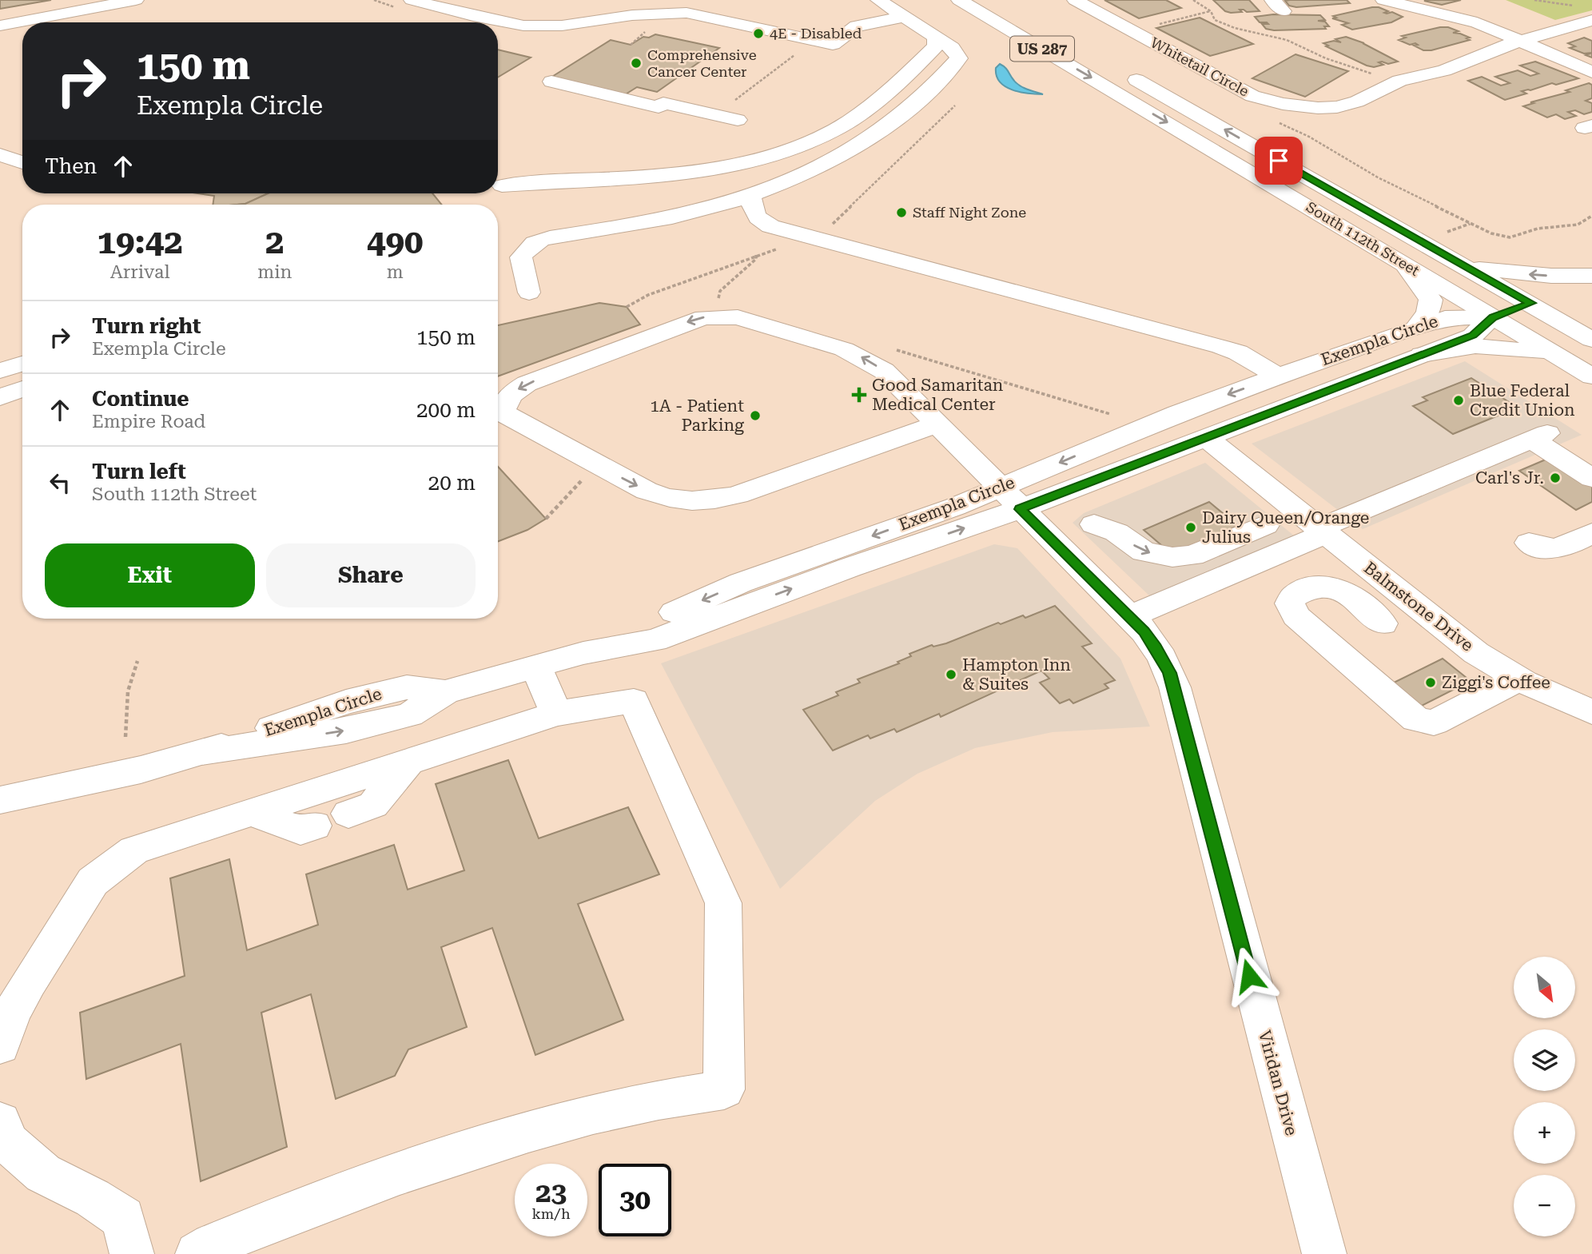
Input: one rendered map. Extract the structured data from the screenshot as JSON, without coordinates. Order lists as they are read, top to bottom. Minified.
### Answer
{"streets":{"street":["US 287","Whitetail Circle","South 112th Street","Exempla Circle","Balmstone Drive","Viridan Drive"]},"crossings":[["South 112th Street","Exempla Circle"],["Exempla Circle","Balmstone Drive"],["Exempla Circle","Viridan Drive"]],"places":{"other":["4E - Disabled","Comprehensive Cancer Center","Staff Night Zone","Blue Federal Credit Union","1A - Patient Parking","Carl's Jr.","Dairy Queen/Orange Julius","Hampton Inn & Suites","Ziggi's Coffee"],"health":["Good Samaritan Medical Center"]},"north":"bottom right","page":{"turn":["150 m","Exempla Circle"],"then":"Then","eta":["19:42","Arrival","2","min","490","m"],"list":[{"name":"Turn right","note":"Exempla Circle","value":"150 m"},{"name":"Continue","note":"Empire Road","value":"200 m"},{"name":"Turn left","note":"South 112th Street","value":"20 m"}],"buttons":["Exit","Share"],"map_buttons":["+","−"],"speed":"23 km/h","limit":"30"}}
